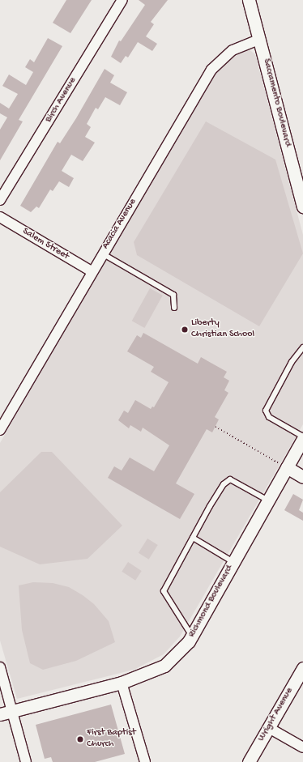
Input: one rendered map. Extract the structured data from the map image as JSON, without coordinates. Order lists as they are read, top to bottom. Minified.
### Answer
{"streets":{"street":["Birch Avenue","Sacramento Boulevard","Acacia Avenue","Salem Street","Richmond Boulevard","Wright Avenue"]},"crossings":[["Sacramento Boulevard","Acacia Avenue"],["Acacia Avenue","Salem Street"]],"places":["Liberty Christian School","First Baptist Church"]}
